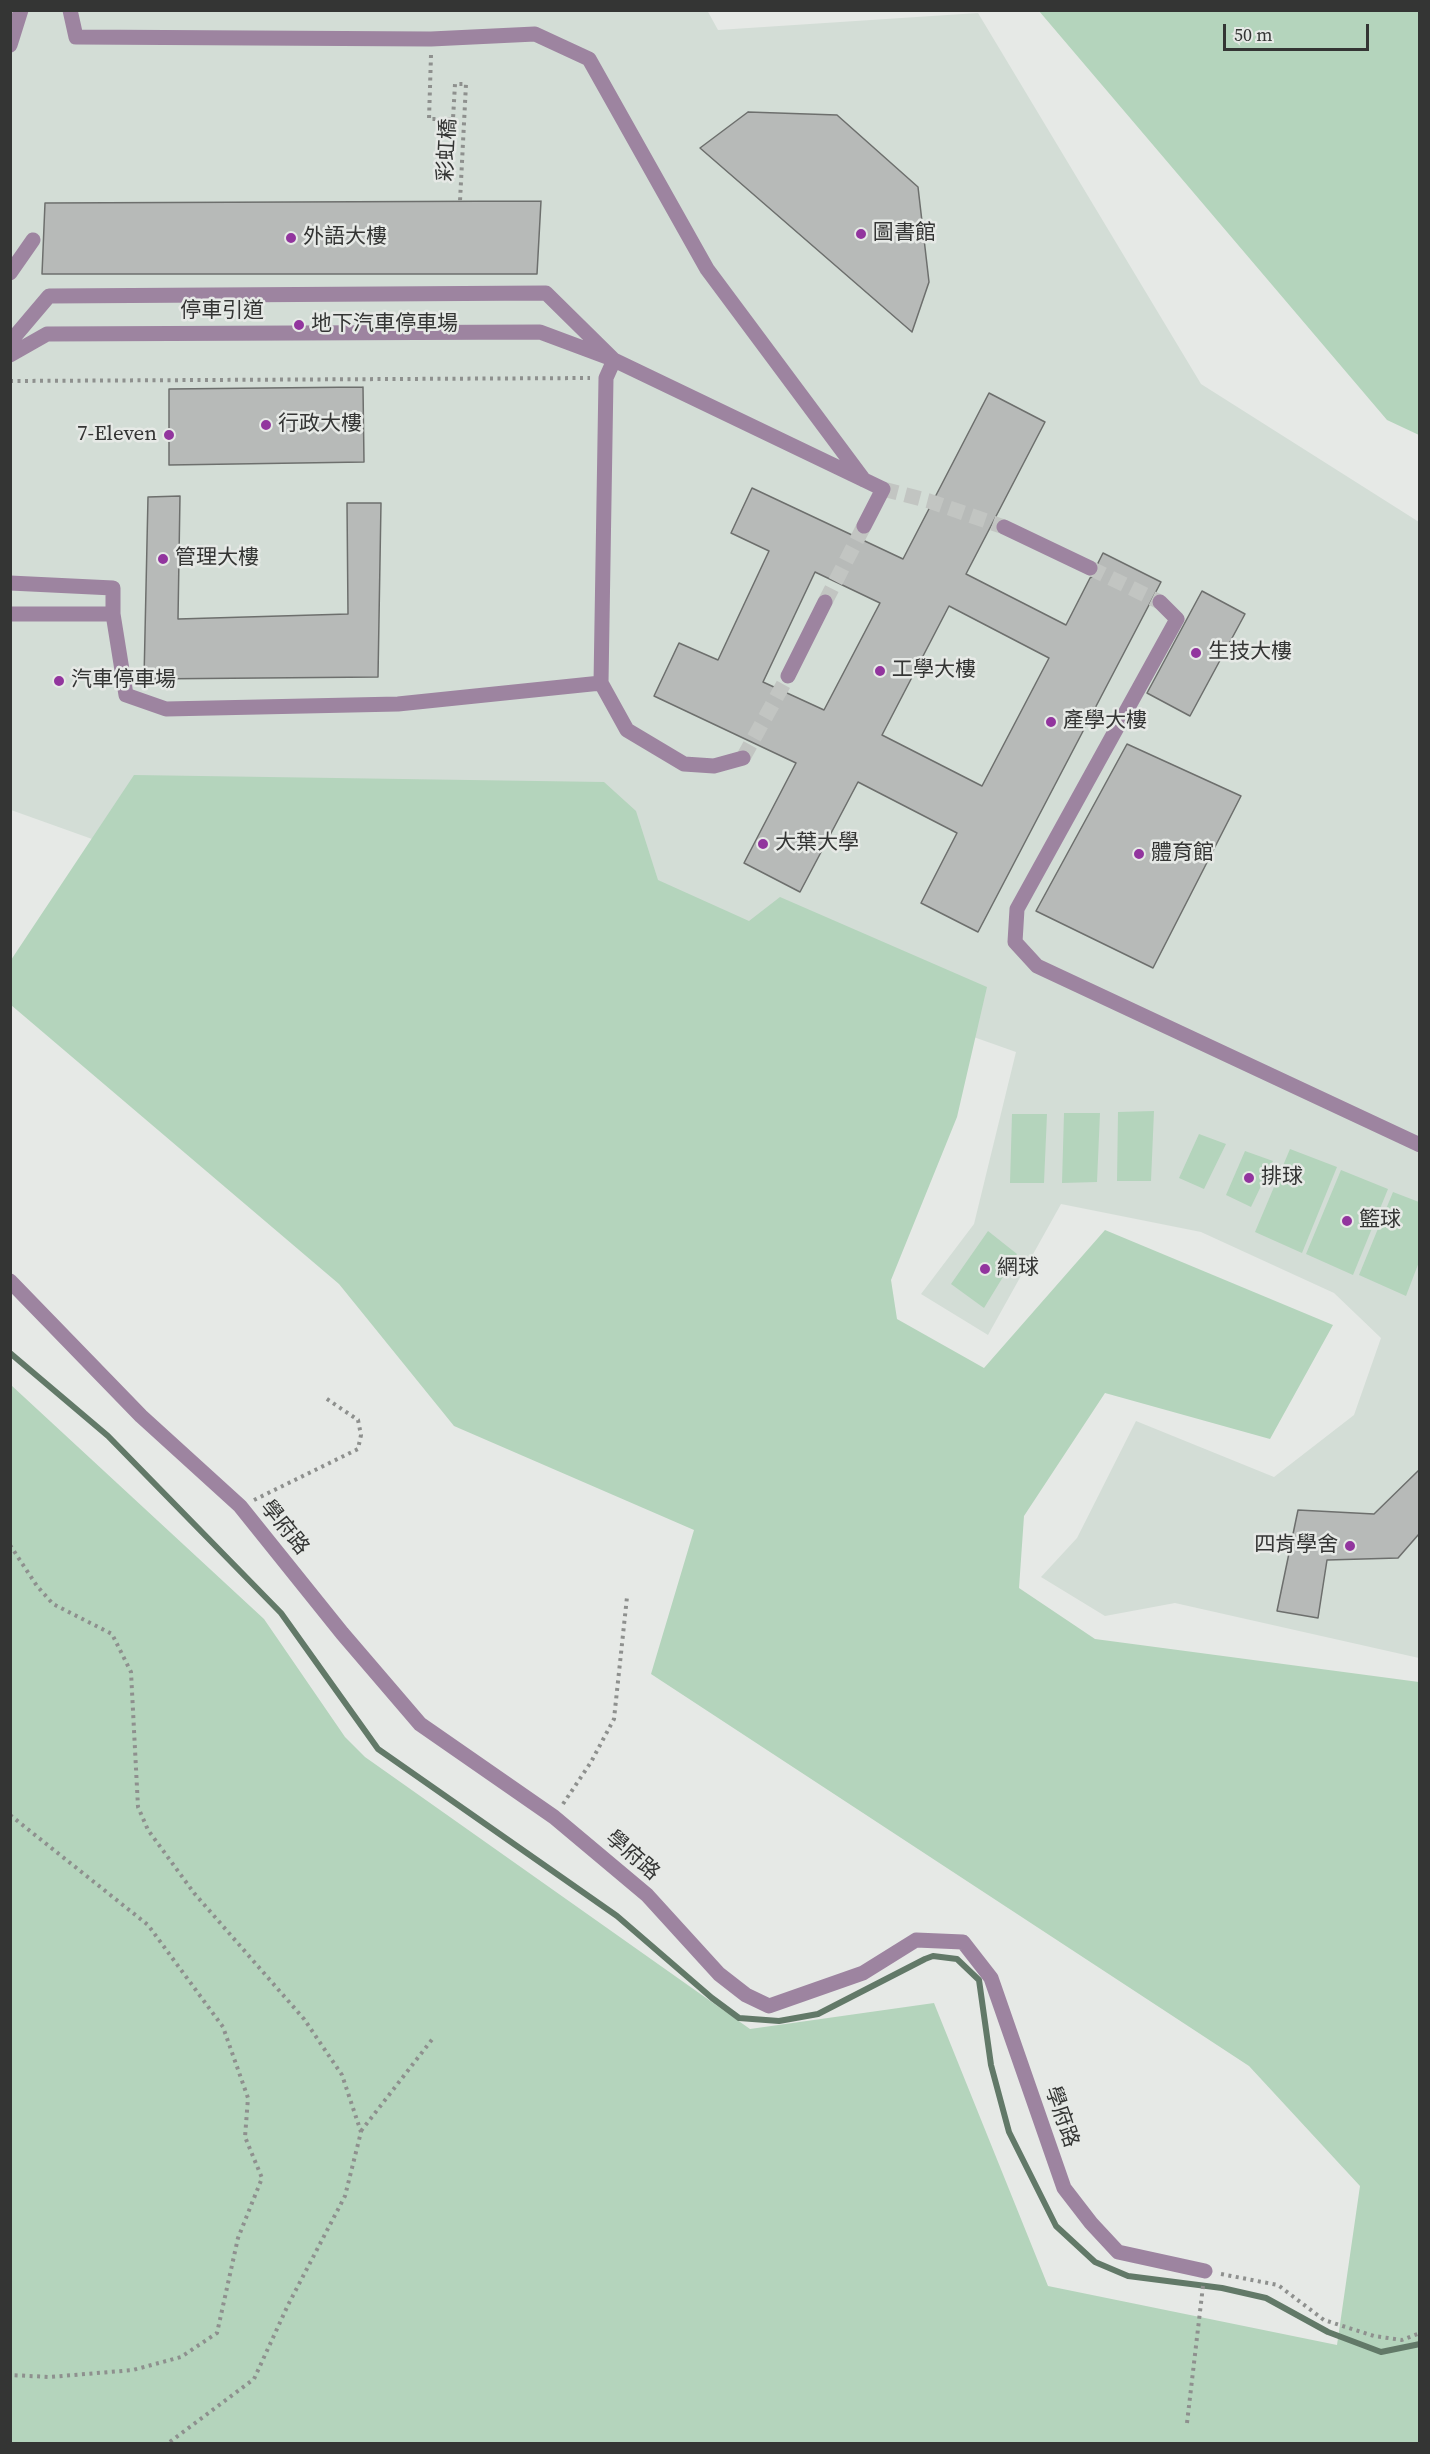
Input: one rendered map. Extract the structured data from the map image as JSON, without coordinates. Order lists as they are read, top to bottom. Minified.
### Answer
{"streets":{"street":["停車引道","學府路"],"path":["彩虹橋"]},"places":["圖書館","外語大樓","地下汽車停車場","行政大樓","7-Eleven","管理大樓","生技大樓","工學大樓","汽車停車場","產學大樓","大葉大學","體育館","排球","籃球","網球","四肯學舍"],"scale_bar":"50 m"}
